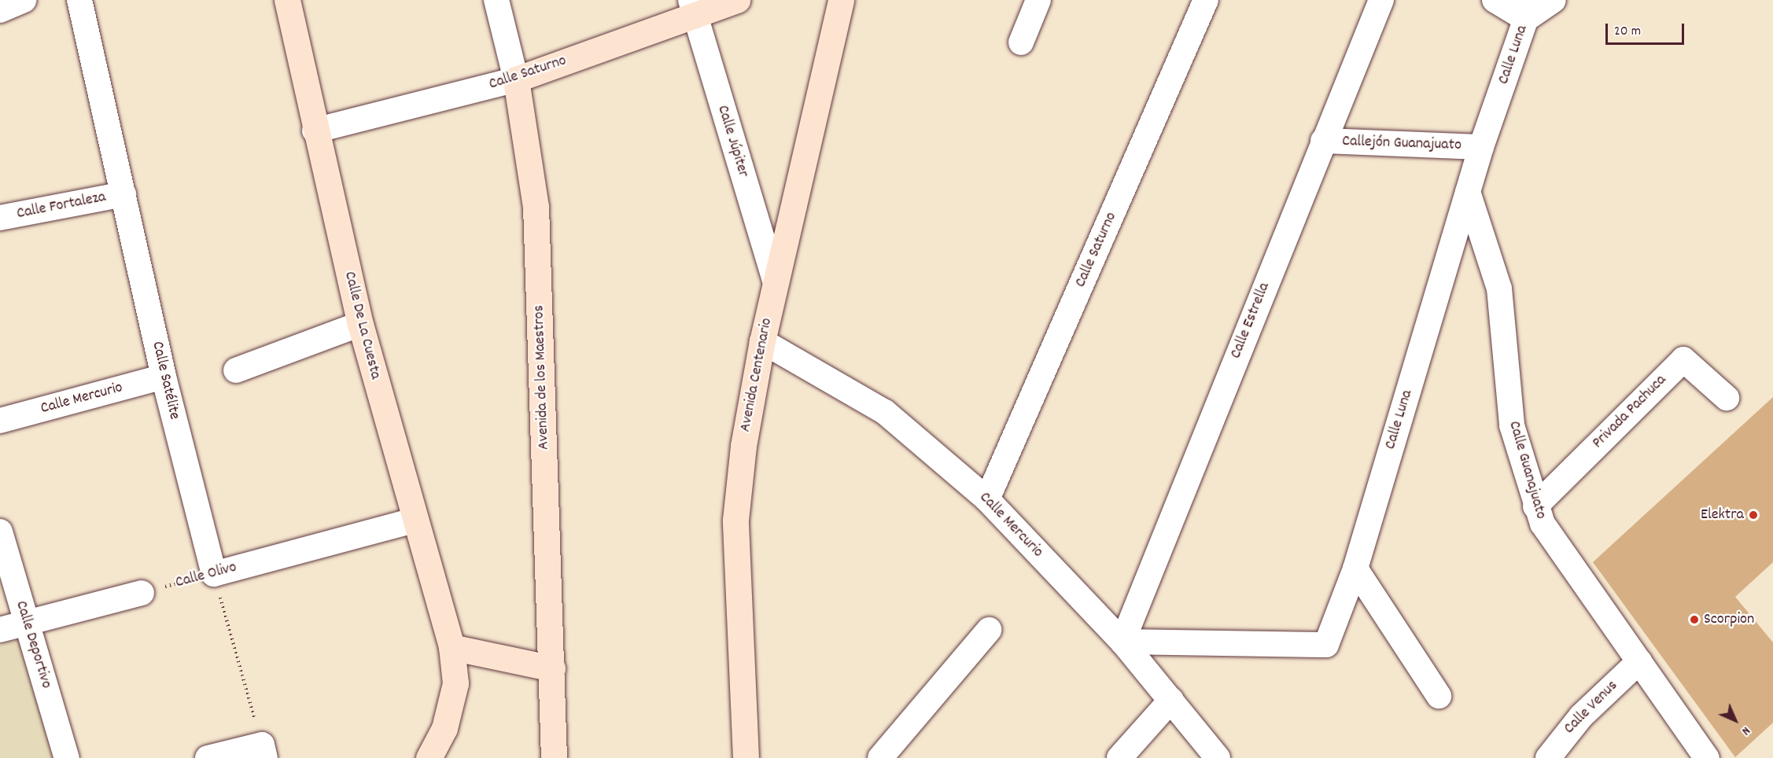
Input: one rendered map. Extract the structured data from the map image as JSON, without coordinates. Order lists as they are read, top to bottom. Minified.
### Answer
{"streets":{"main road":["Calle Saturno","Calle De La Cuesta","Avenida Centenario","Avenida de los Maestros"],"street":["Calle Luna","Calle Júpiter","Callejón Guanajuato","Calle Fortaleza","Calle Estrella","Calle Satélite","Calle Mercurio","Privada Pachuca","Calle Guanajuato","Calle Olivo","Calle Deportivo","Calle Venus"]},"crossings":[["Calle Luna","Callejón Guanajuato"],["Calle Luna","Calle Estrella"],["Calle Luna","Calle Mercurio"],["Calle Luna","Calle Guanajuato"],["Calle Saturno","Calle Júpiter"],["Calle Saturno","Calle De La Cuesta"],["Calle Saturno","Avenida de los Maestros"],["Calle Saturno","Calle Mercurio"],["Calle Júpiter","Avenida Centenario"],["Callejón Guanajuato","Calle Estrella"],["Calle Fortaleza","Calle Satélite"],["Calle Estrella","Calle Mercurio"],["Calle De La Cuesta","Calle Olivo"],["Avenida Centenario","Calle Mercurio"],["Calle Satélite","Calle Mercurio"],["Calle Satélite","Calle Olivo"],["Privada Pachuca","Calle Guanajuato"],["Calle Guanajuato","Calle Venus"]],"places":["Elektra","Scorpion"],"scale_bar":"20 m","north":"bottom right"}
